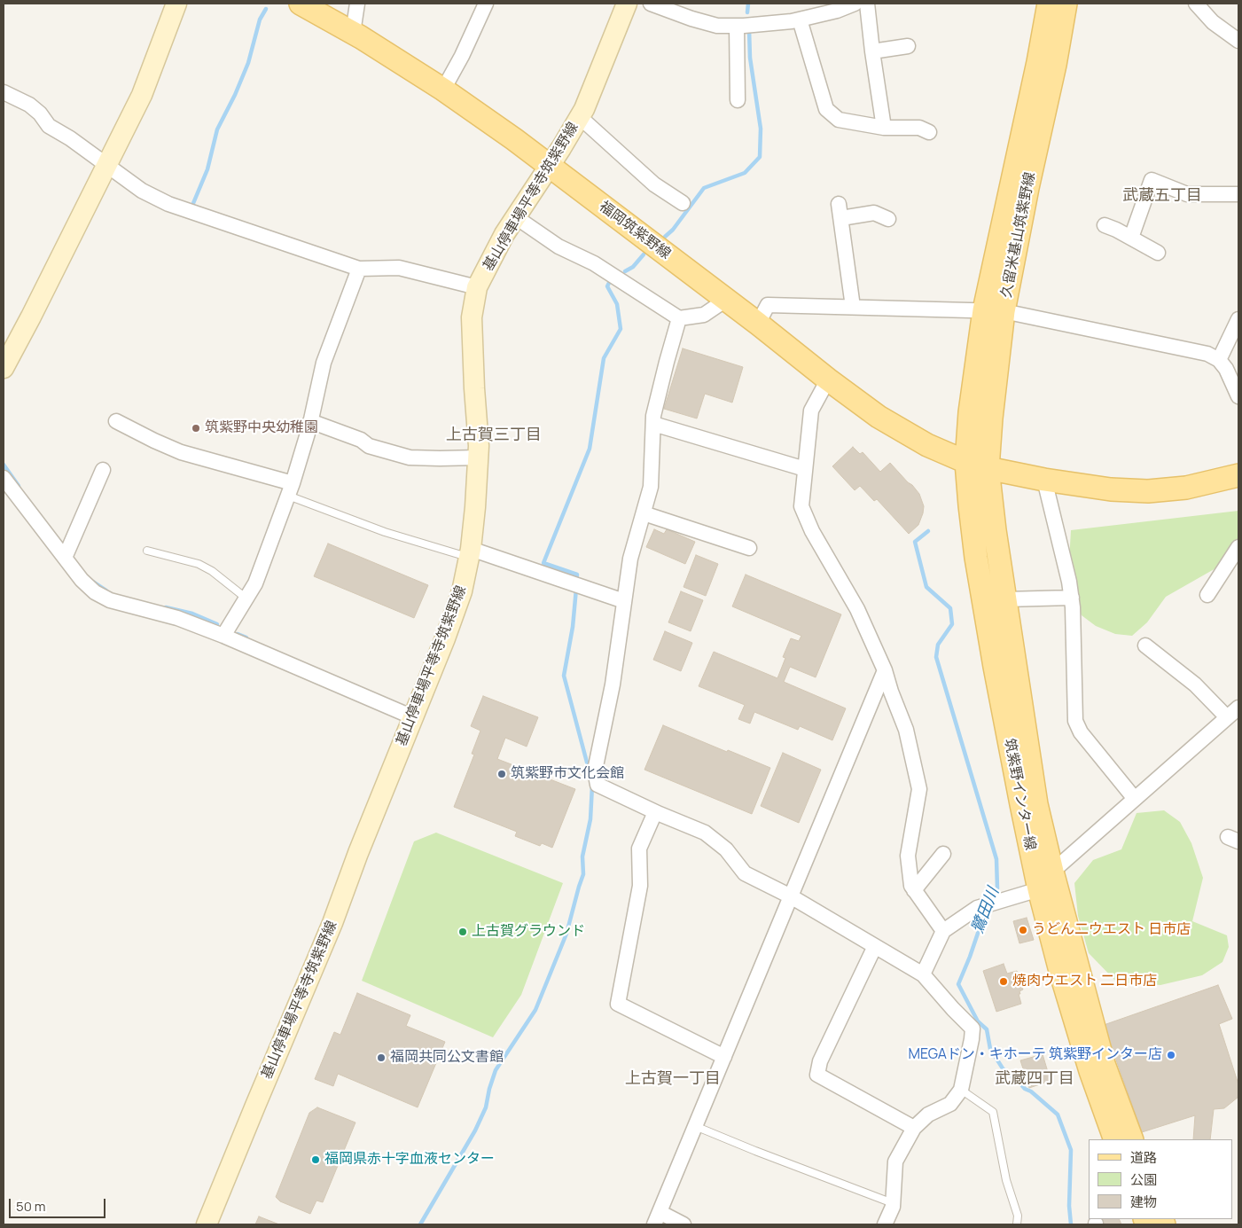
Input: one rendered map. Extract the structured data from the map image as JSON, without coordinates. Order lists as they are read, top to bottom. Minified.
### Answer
{"streets":{"main road":["基山停車場平等寺筑紫野線","福岡筑紫野線","久留米基山筑紫野線","筑紫野インター線"]},"crossings":[["基山停車場平等寺筑紫野線","福岡筑紫野線"],["福岡筑紫野線","久留米基山筑紫野線"],["福岡筑紫野線","筑紫野インター線"],["久留米基山筑紫野線","筑紫野インター線"]],"districts":["武蔵五丁目","上古賀三丁目","上古賀一丁目","武蔵四丁目"],"water":["鷺田川"],"places":["筑紫野中央幼稚園","筑紫野市文化会館","うどん二ウエスト 日市店","上古賀グラウンド","焼肉ウエスト 二日市店","MEGAドン・キホーテ 筑紫野インター店","福岡共同公文書館","福岡県赤十字血液センター"],"legend":["道路","公園","建物"],"scale_bar":"50 m"}
